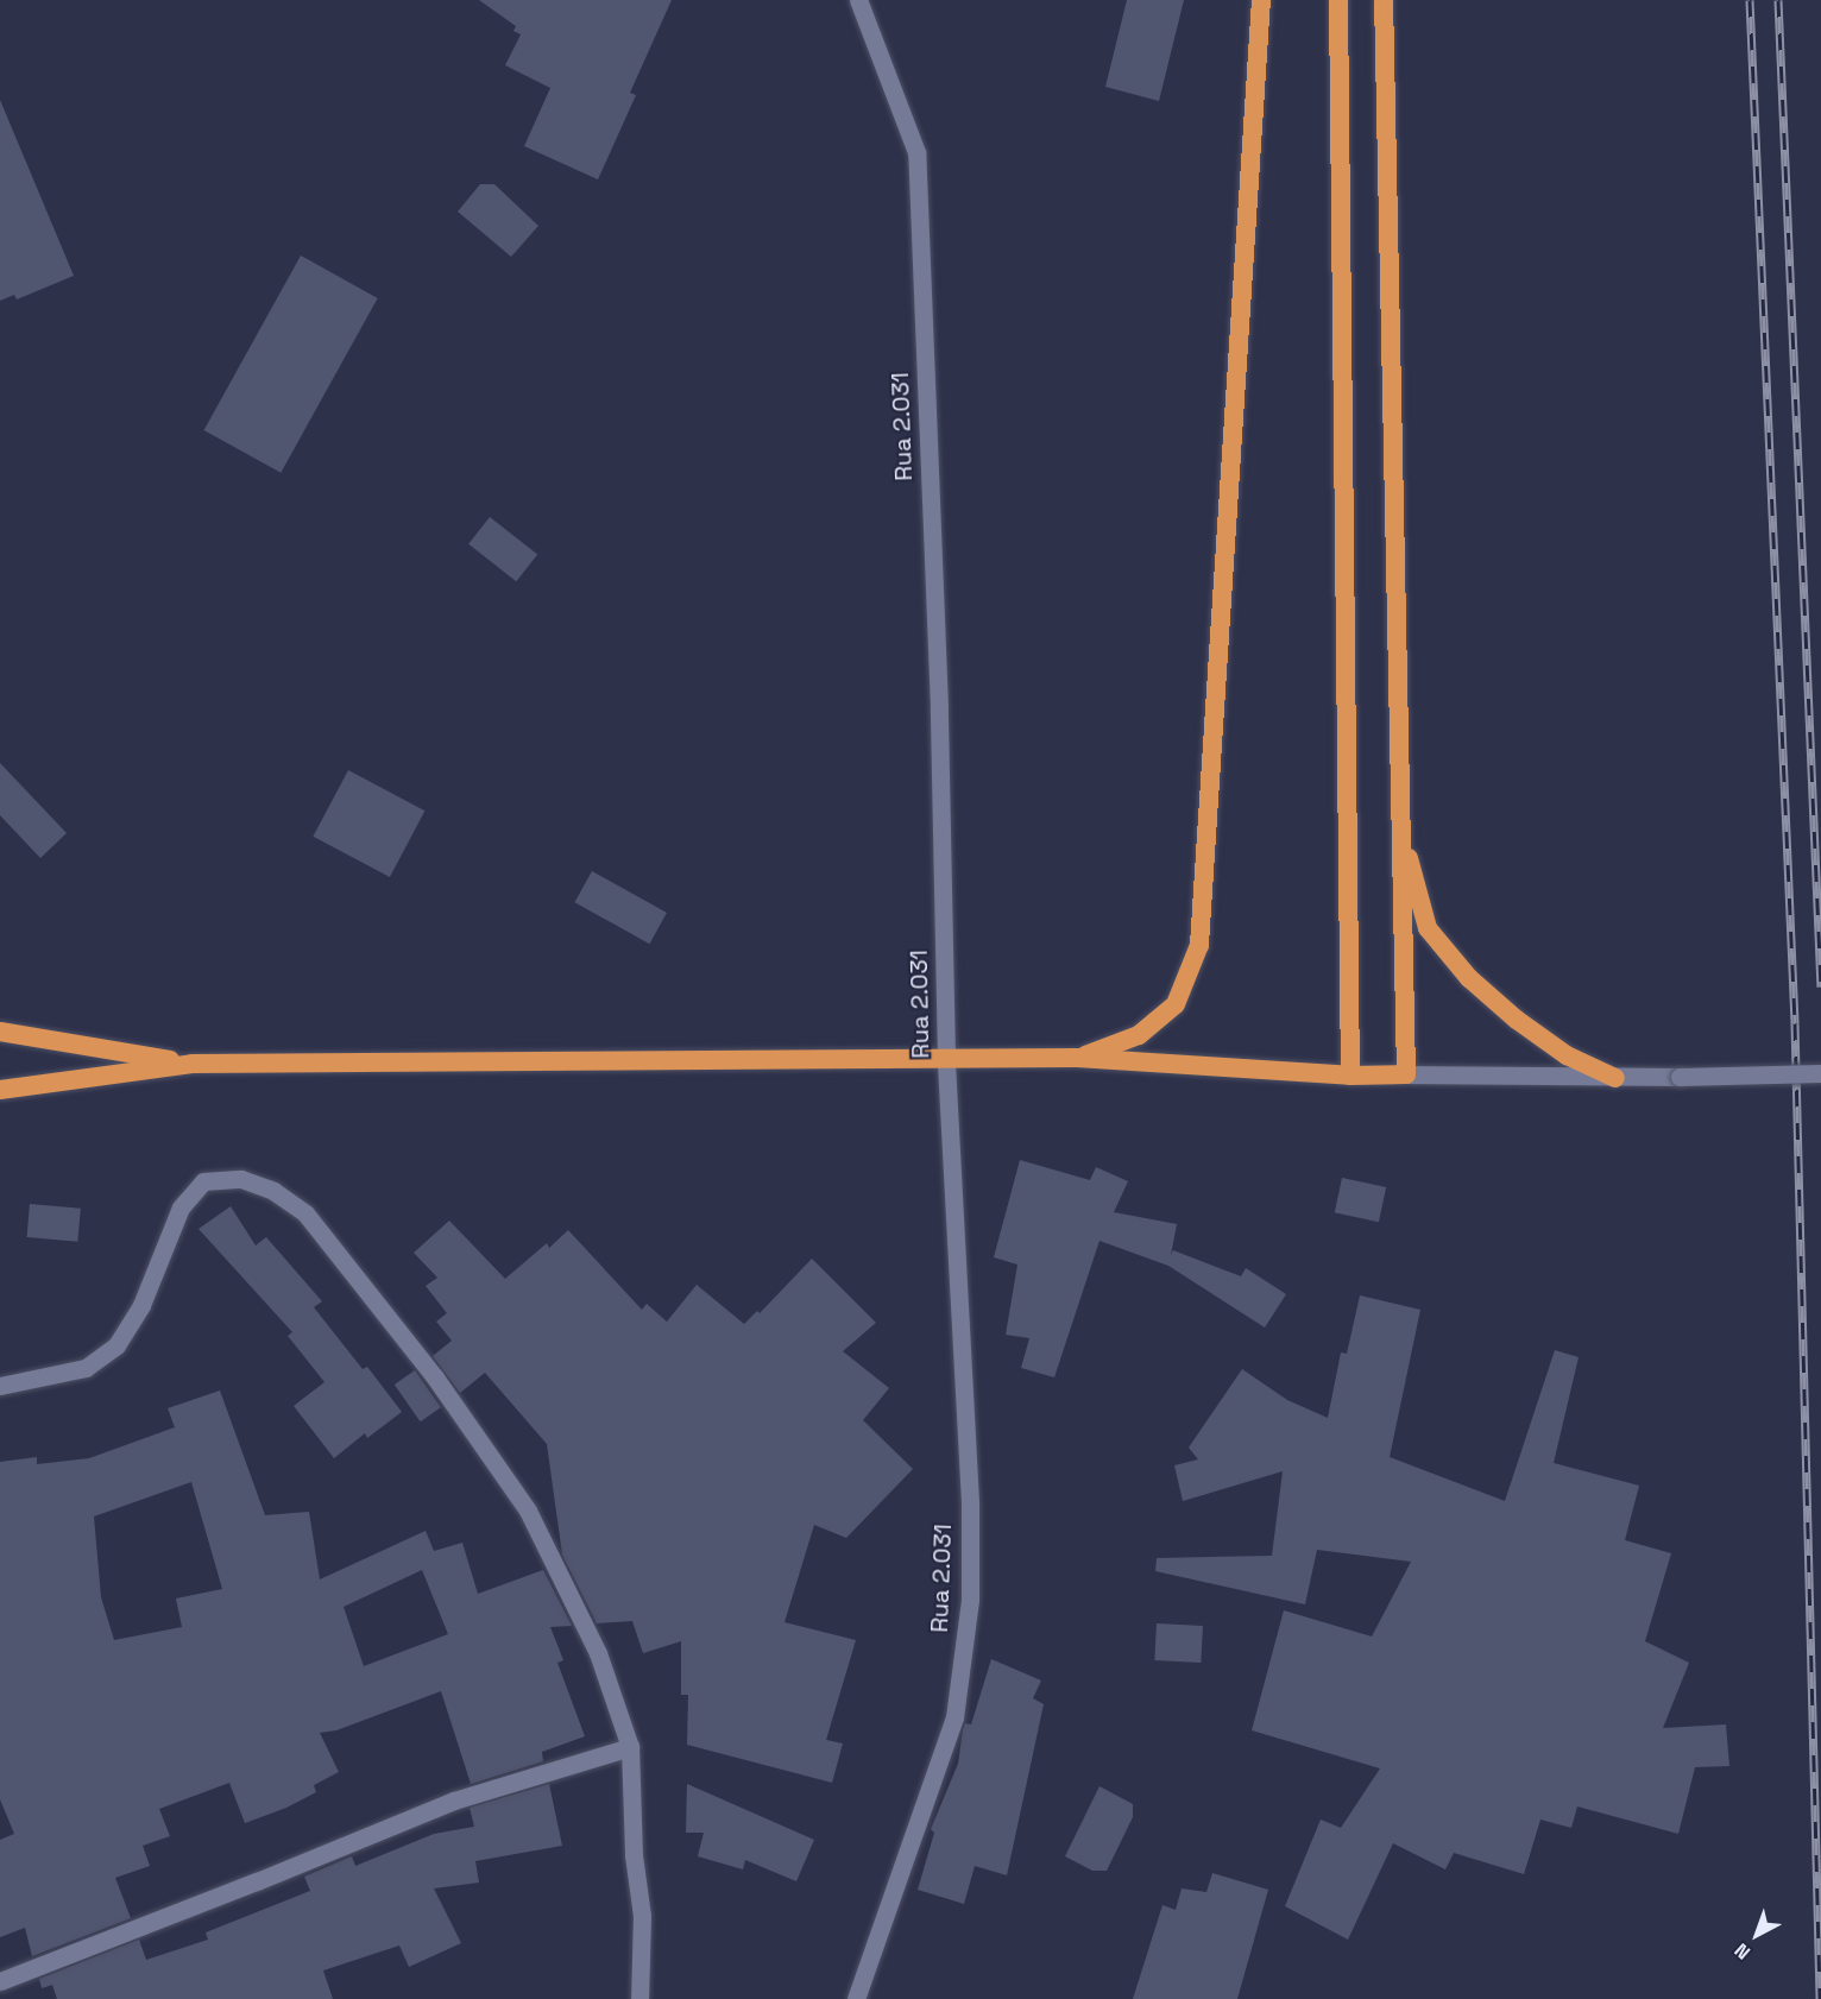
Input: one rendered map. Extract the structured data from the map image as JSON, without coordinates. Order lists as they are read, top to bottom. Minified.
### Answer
{"streets":{"street":["Rua 2.031"]},"north":"bottom left"}
